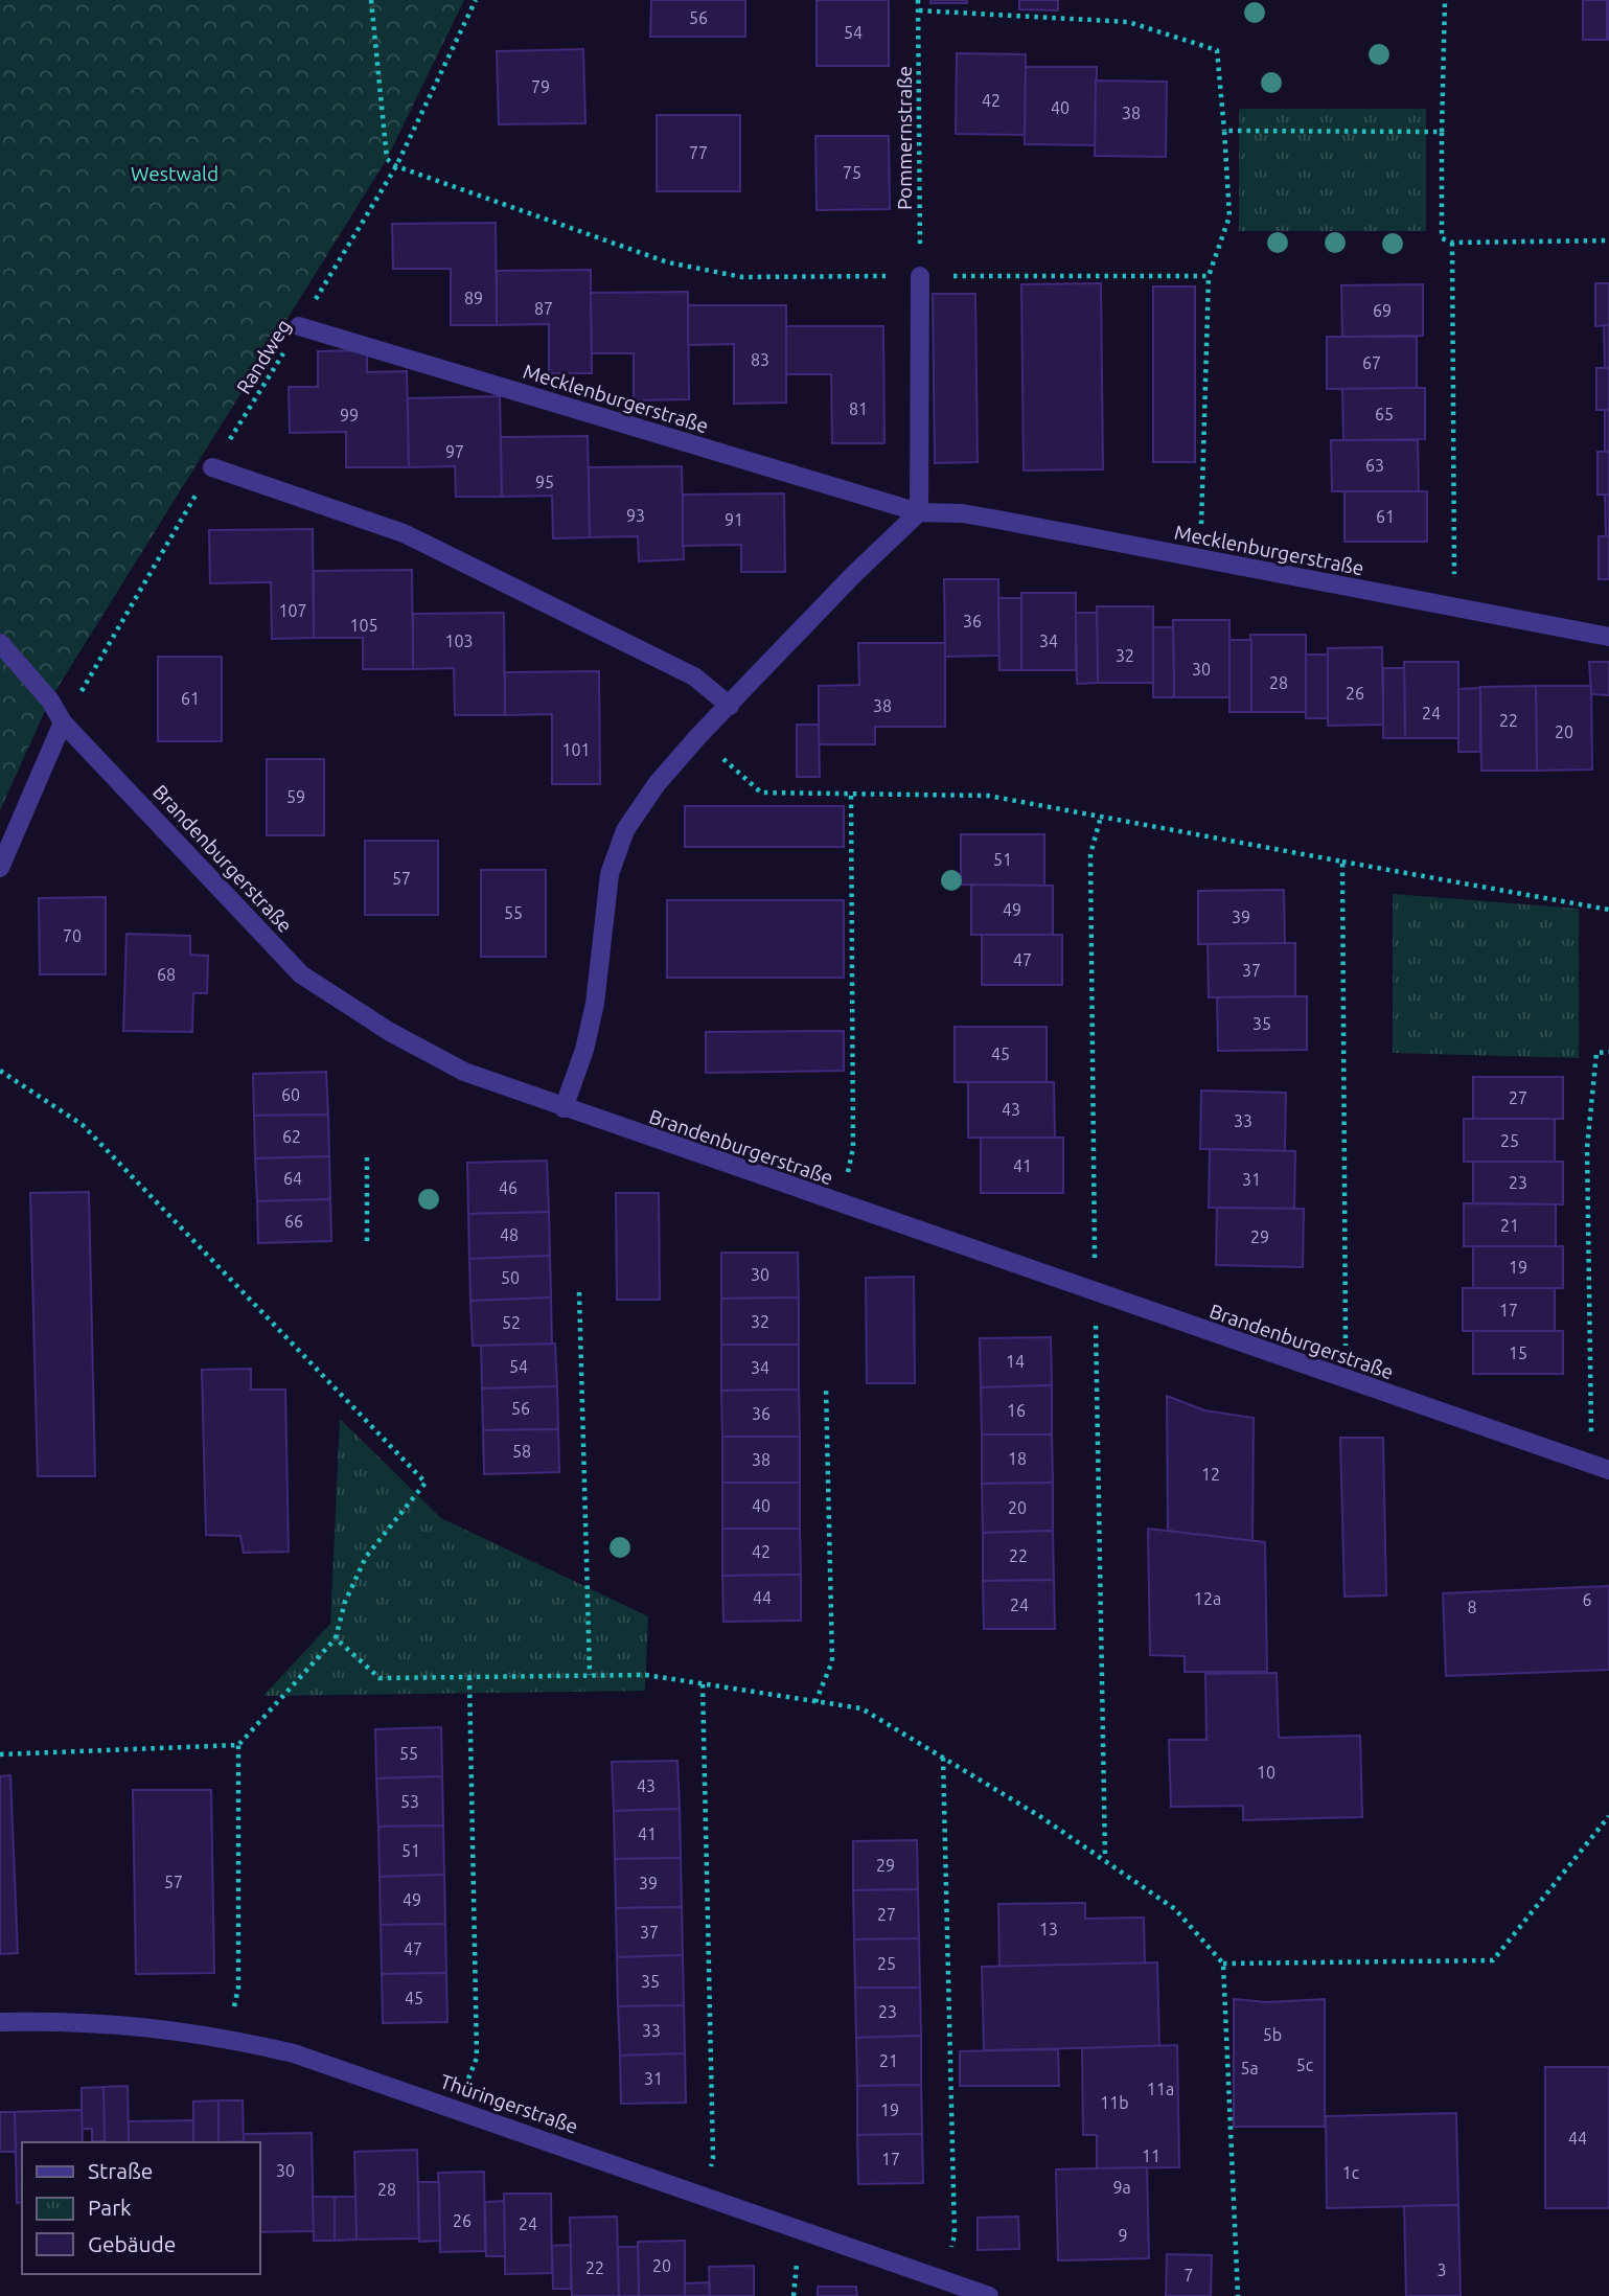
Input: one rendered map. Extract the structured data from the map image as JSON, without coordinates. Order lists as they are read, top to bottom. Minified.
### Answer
{"streets":{"street":["Mecklenburgerstraße","Brandenburgerstraße","Thüringerstraße"],"path":["Pommernstraße","Randweg"]},"crossings":[["Randweg","Mecklenburgerstraße"],["Randweg","Brandenburgerstraße"]],"parks":["Westwald"],"house_numbers":["56","54","79","42","40","38","77","75","89","87","69","83","67","81","65","99","97","63","95","93","61","91","107","36","105","103","34","32","30","28","26","61","38","24","22","20","101","59","51","57","49","55","39","70","47","37","68","35","45","60","27","43","33","62","25","41","64","31","23","46","66","21","48","29","19","30","50","17","32","52","15","14","54","34","56","16","36","58","18","38","12","40","20","42","22","44","12a","6","24","8","55","10","43","53","41","51","29","57","39","49","27","13","37","47","25","35","45","23","33","5b","21","5c","5a","31","11a","11b","19","44","11","17","30","1c","9a","28","26","24","9","20","22","3","7"],"legend":["Straße","Park","Gebäude"]}
